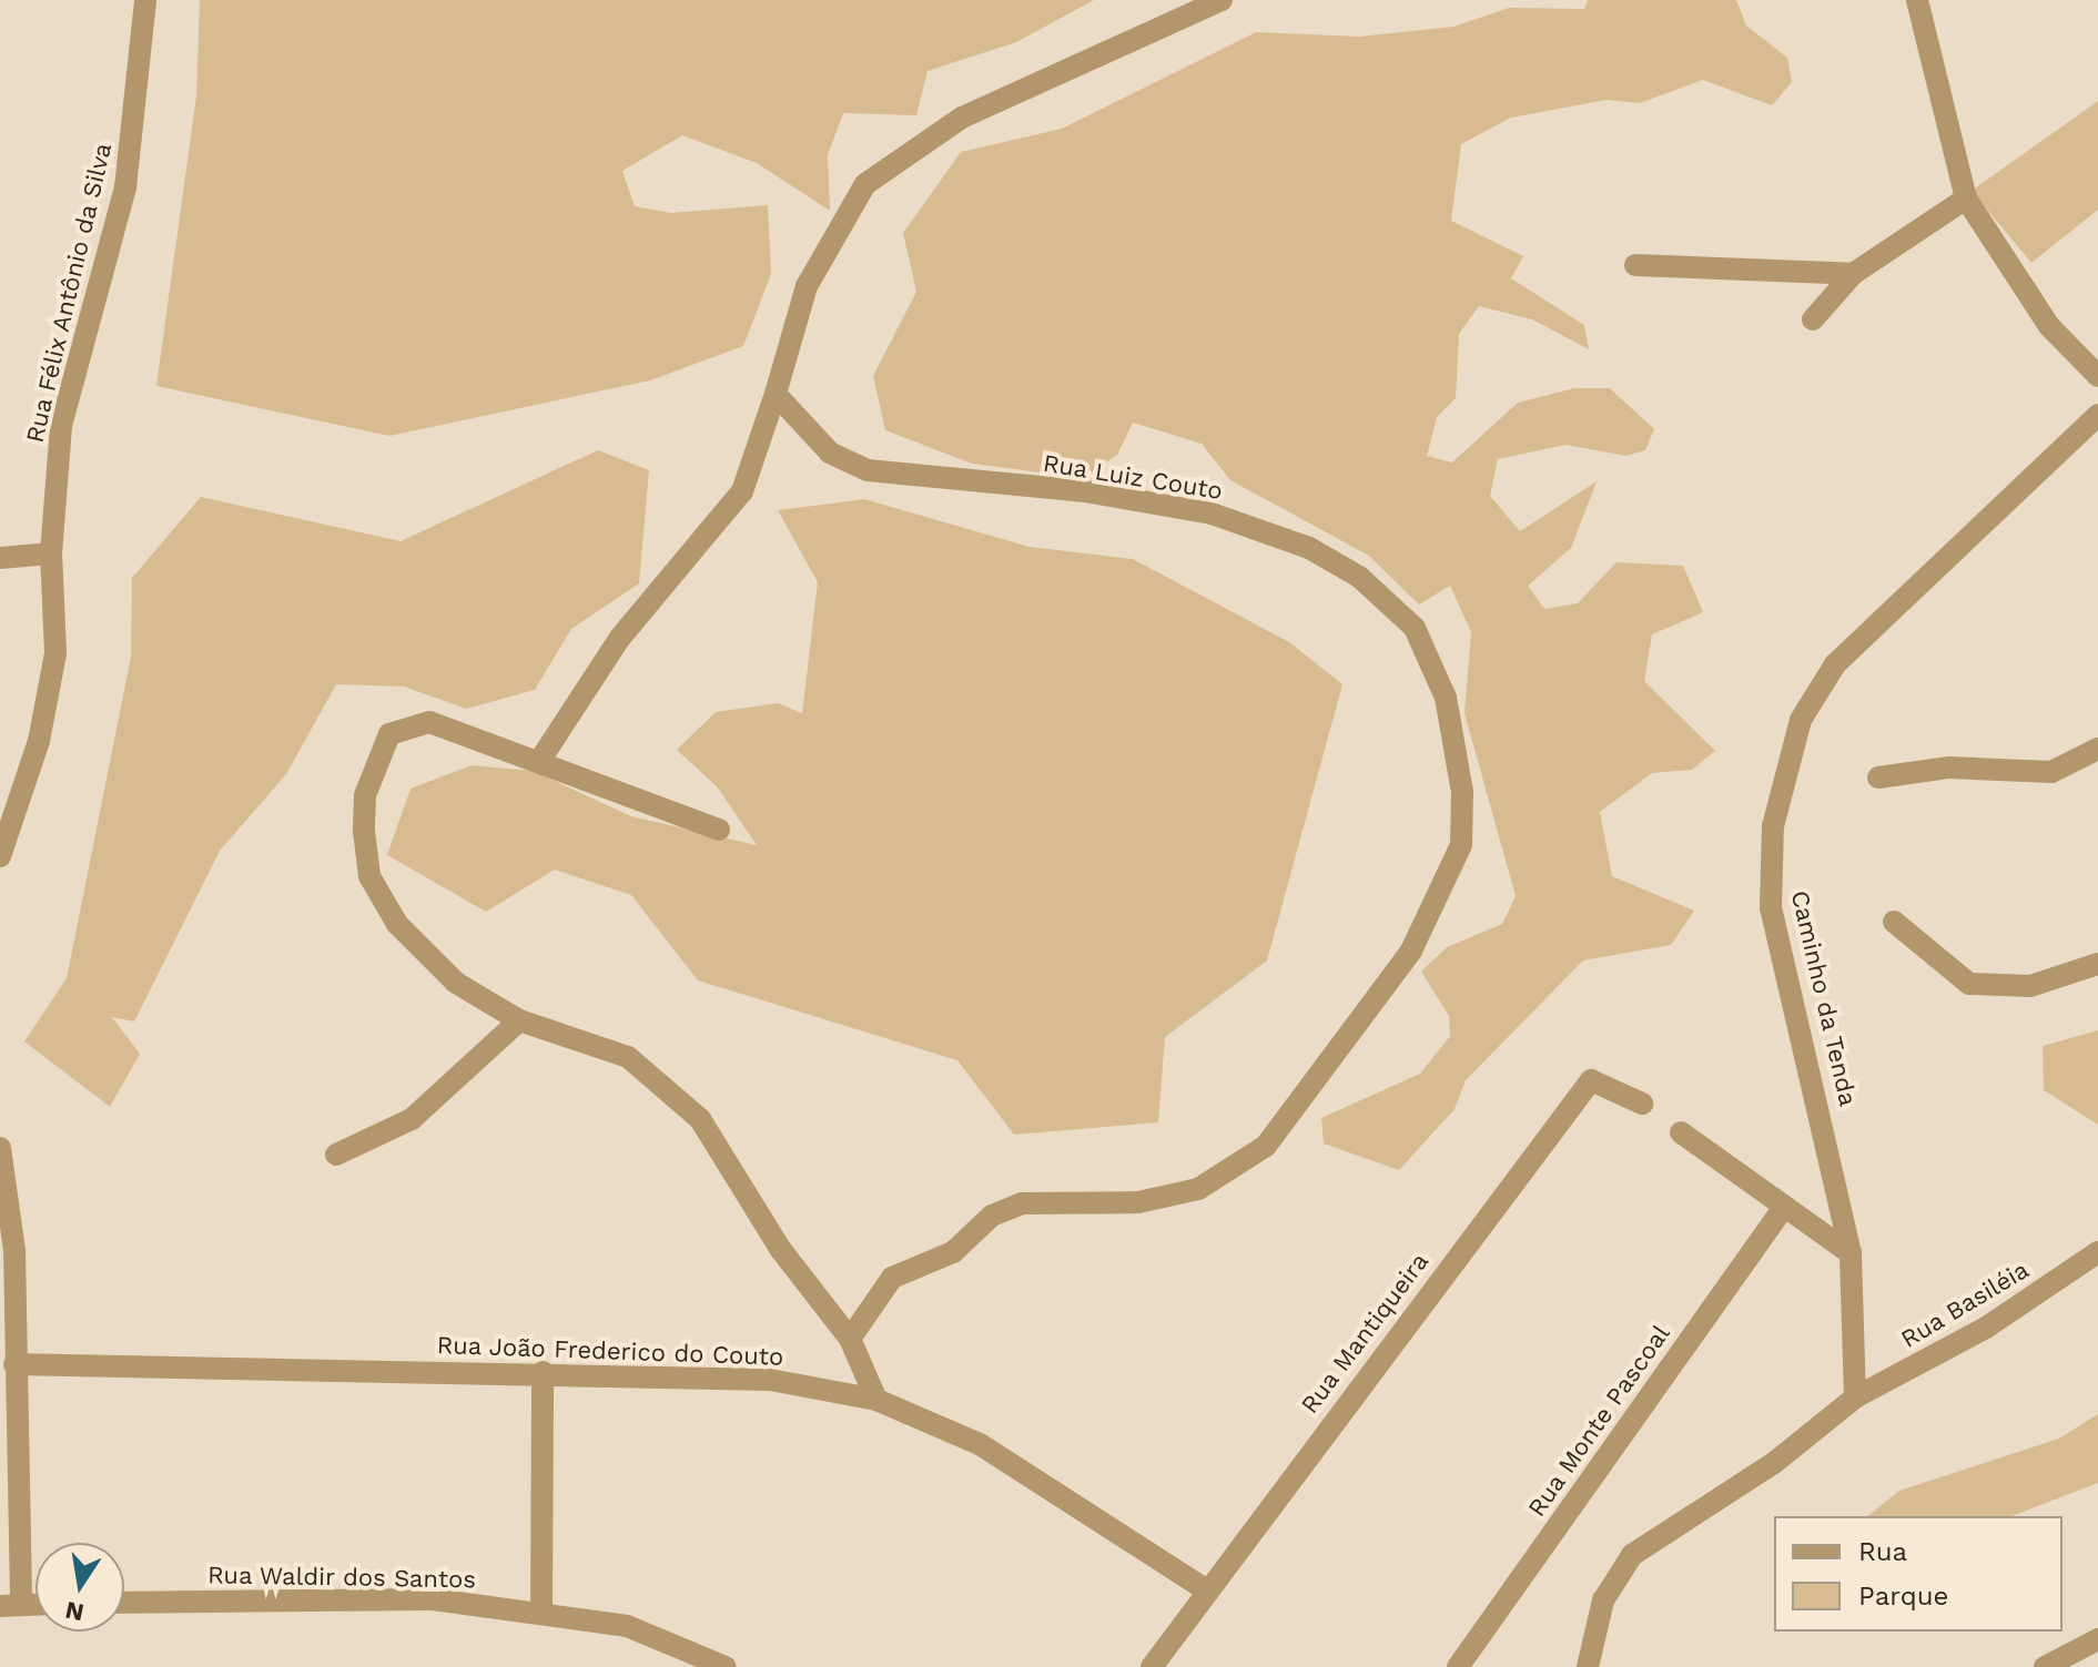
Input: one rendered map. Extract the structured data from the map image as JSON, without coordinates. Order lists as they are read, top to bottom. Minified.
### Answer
{"streets":{"street":["Rua Félix Antônio da Silva","Rua Luiz Couto","Caminho da Tenda","Rua Basiléia","Rua Mantiqueira","Rua João Frederico do Couto","Rua Monte Pascoal","Rua Waldir dos Santos"]},"crossings":[["Caminho da Tenda","Rua Basiléia"],["Rua Mantiqueira","Rua João Frederico do Couto"]],"legend":["Rua","Parque"],"north":"bottom"}
